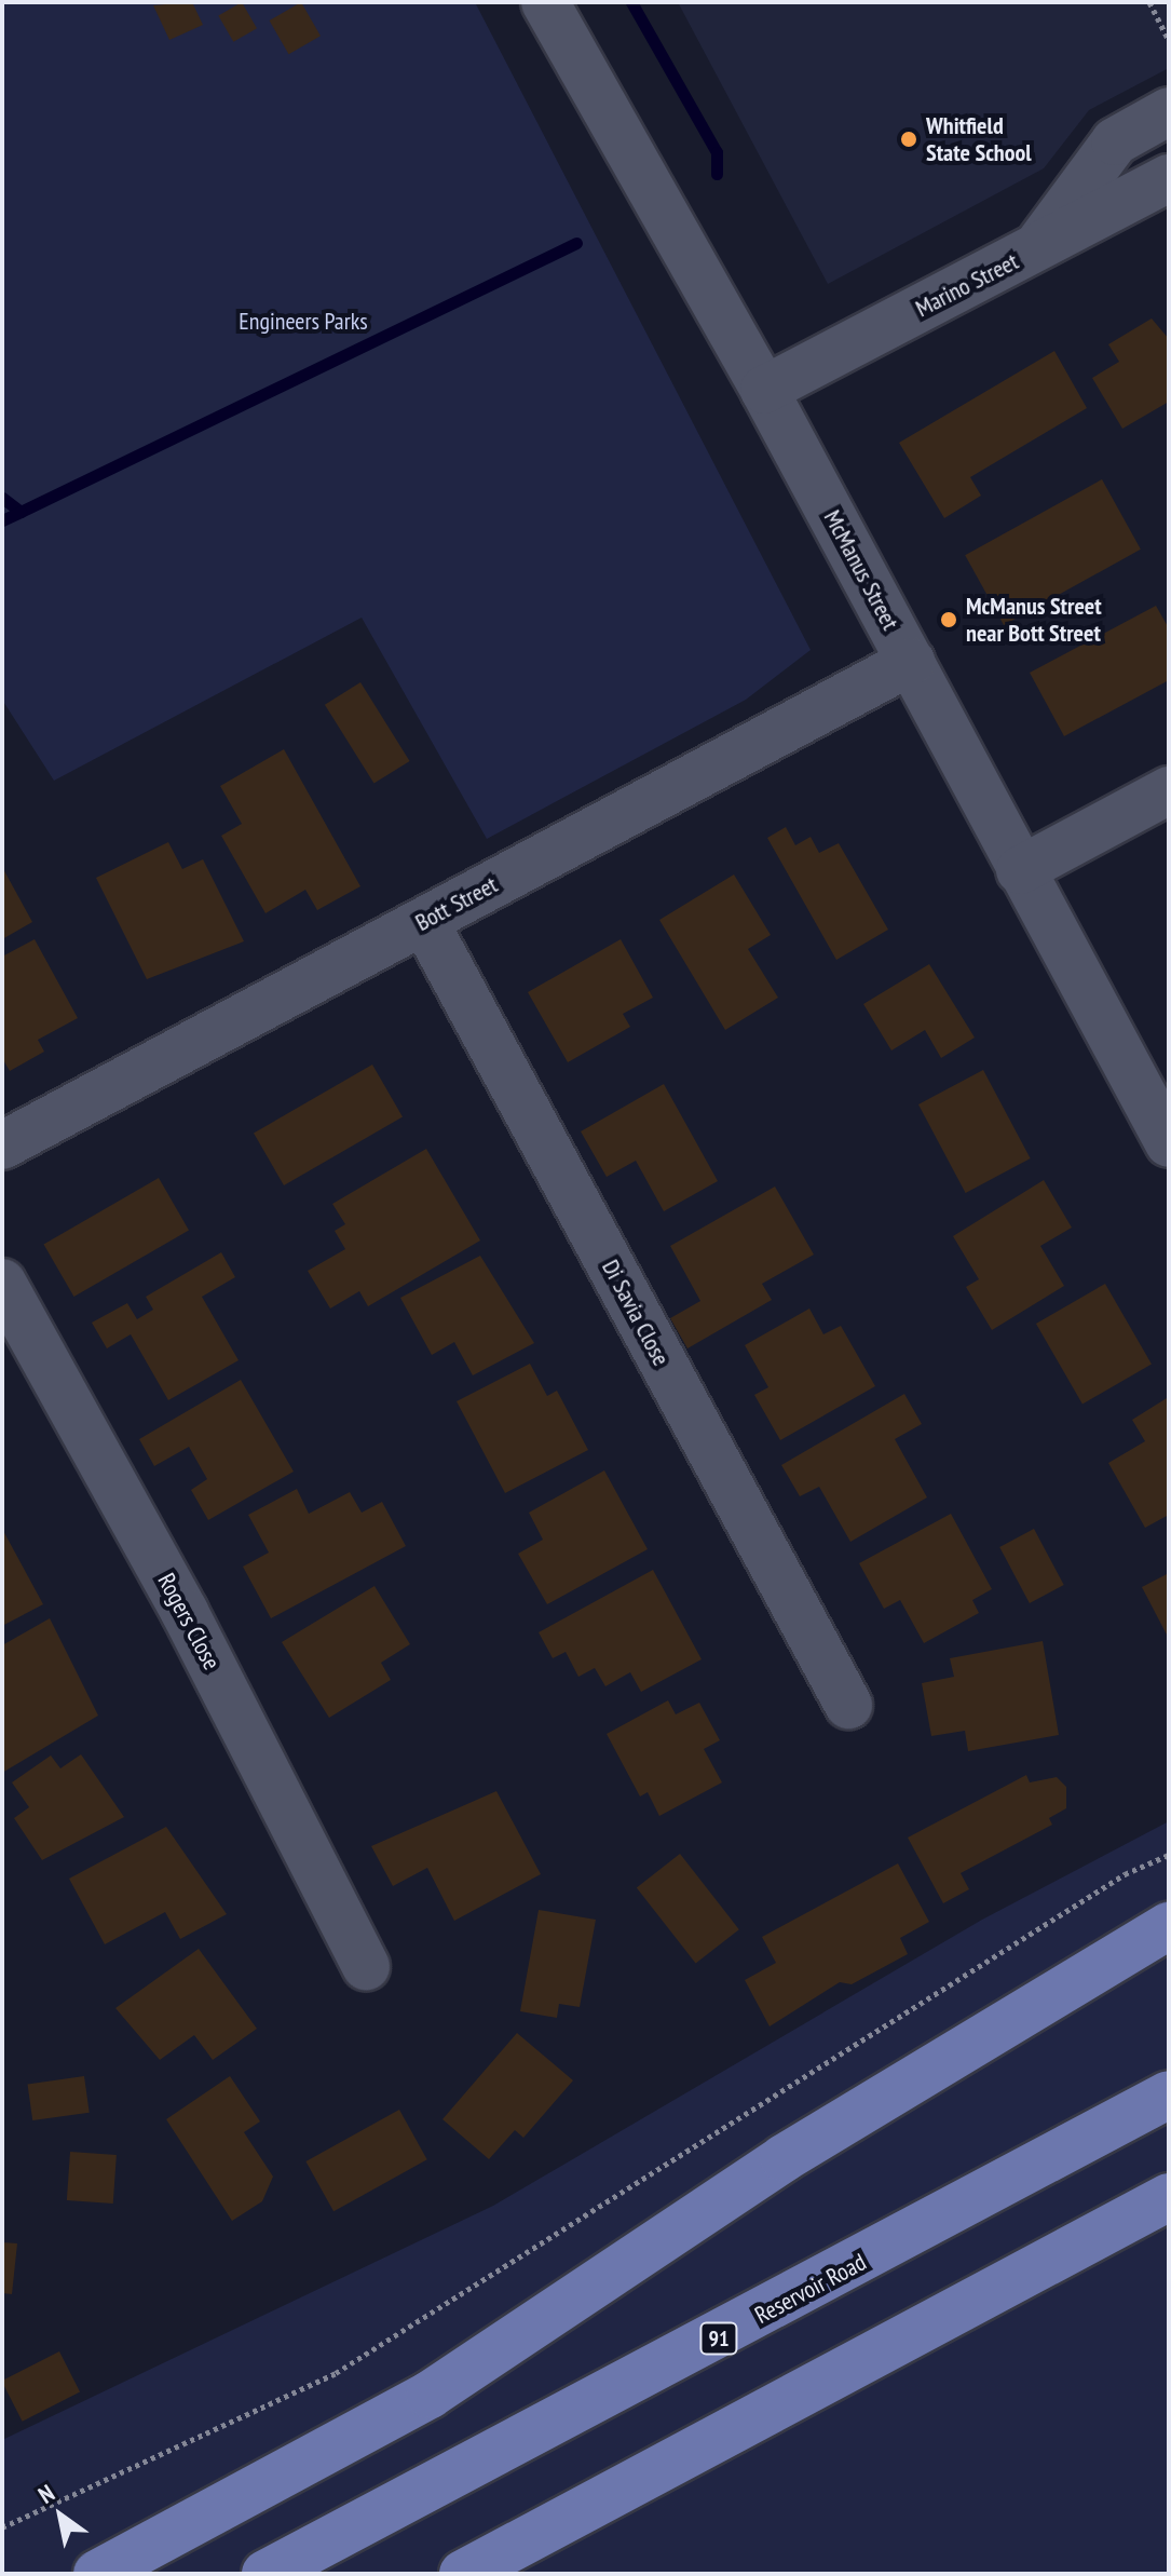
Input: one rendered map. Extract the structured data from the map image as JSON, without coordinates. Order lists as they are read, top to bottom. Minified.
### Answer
{"streets":{"main road":["Reservoir Road","91"],"street":["Marino Street","McManus Street","Bott Street","Di Savia Close","Rogers Close"]},"crossings":[["Marino Street","McManus Street"],["McManus Street","Bott Street"],["Bott Street","Di Savia Close"]],"parks":["Engineers Parks"],"places":["Whitfield State School","McManus Street near Bott Street"],"north":"top left"}
